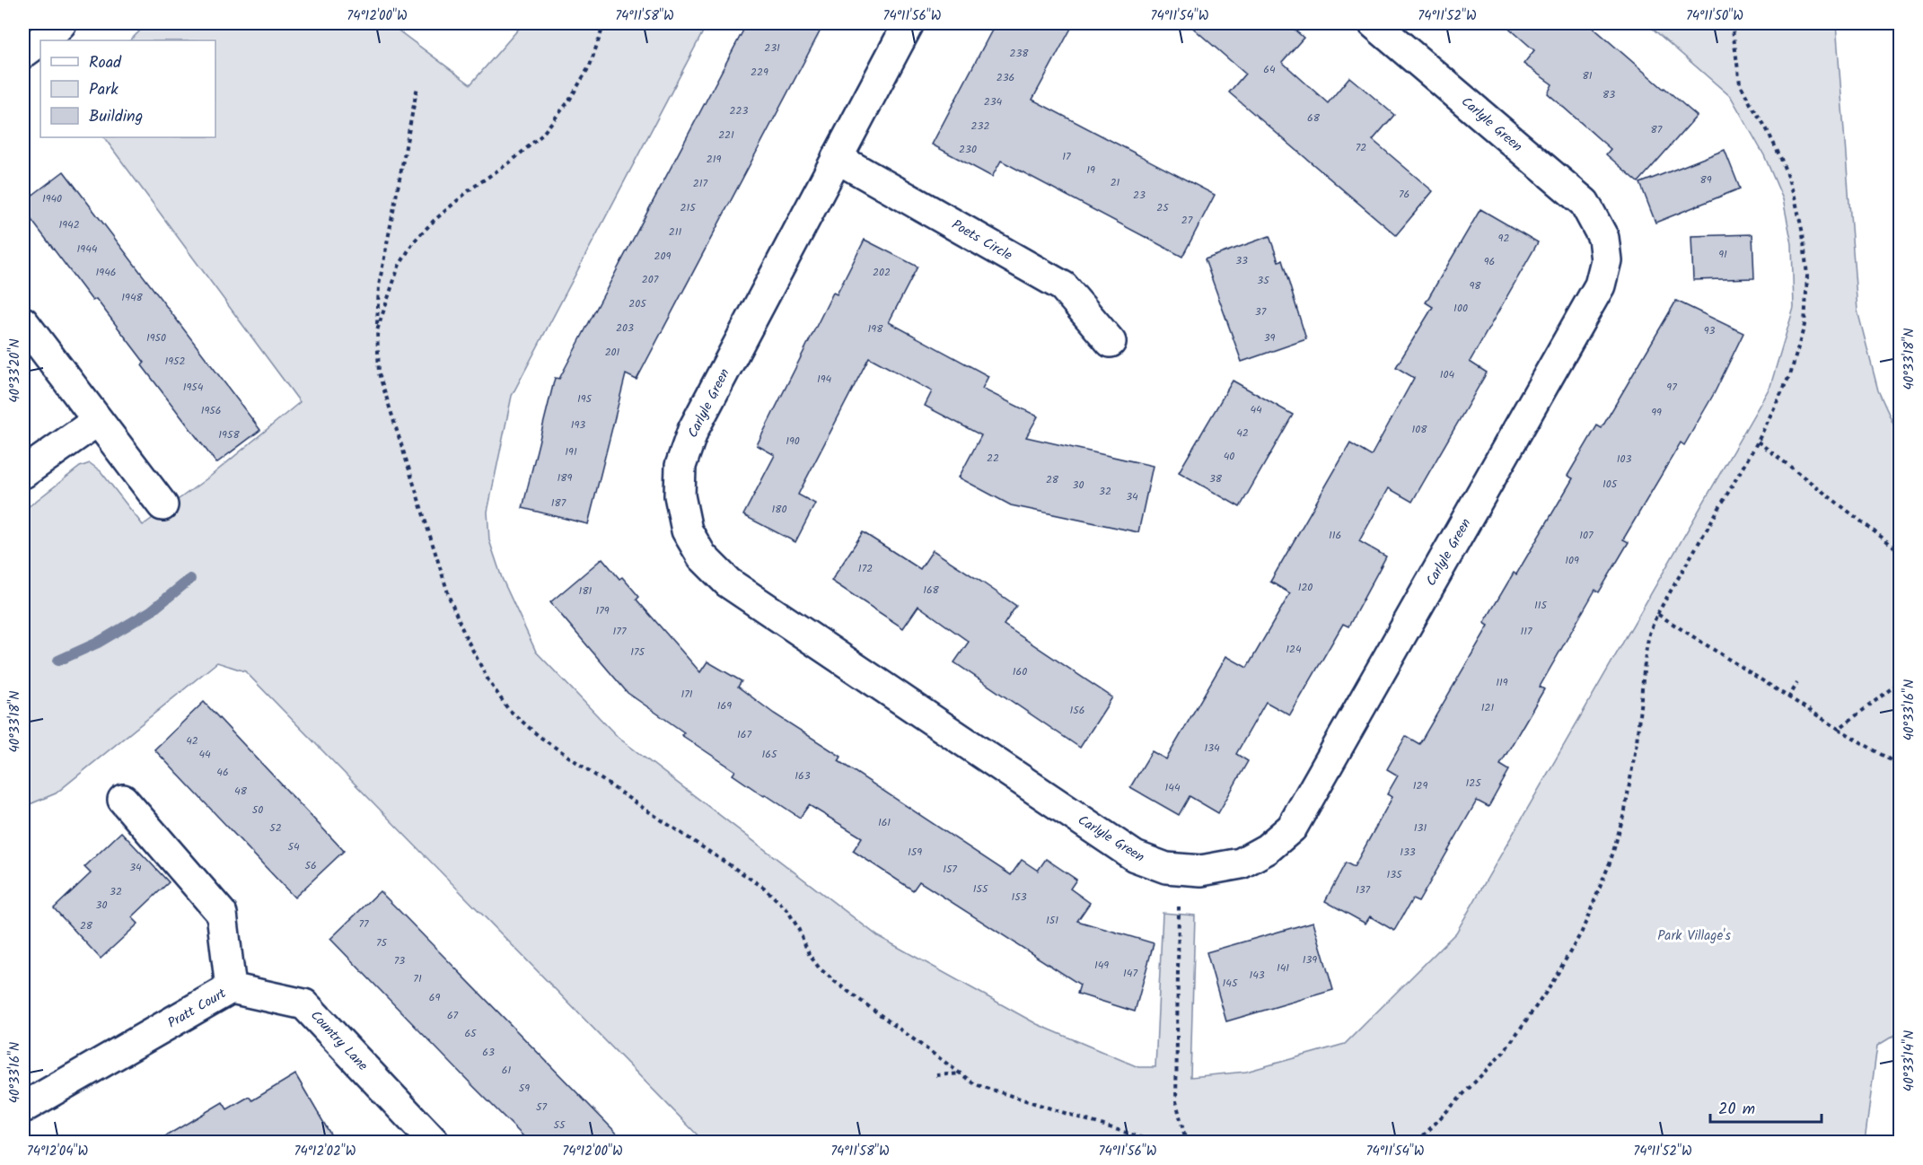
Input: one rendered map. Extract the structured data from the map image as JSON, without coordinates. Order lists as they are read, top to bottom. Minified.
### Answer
{"streets":{"street":["Carlyle Green","Poets Circle","Pratt Court","Country Lane"]},"crossings":[["Carlyle Green","Poets Circle"],["Pratt Court","Country Lane"]],"parks":["Park Village's"],"house_numbers":["231","238","64","229","81","236","83","234","223","68","232","87","221","72","230","17","219","19","89","21","217","76","23","1940","215","25","27","1942","211","92","1944","91","209","33","96","1946","202","207","35","98","1948","205","100","37","203","198","93","1950","39","201","1952","104","194","1954","97","195","44","1956","99","193","108","42","1958","190","191","40","22","103","189","38","28","105","30","32","34","187","180","116","107","109","172","120","168","181","115","179","177","117","124","175","160","119","171","169","121","156","167","42","134","44","165","46","163","125","129","144","48","50","161","52","131","54","159","133","56","34","157","135","155","137","32","153","30","151","77","28","75","139","73","149","141","147","143","71","145","69","67","65","63","61","59","57","55"],"legend":["Road","Park","Building"],"scale_bar":"20 m","coordinates":["74°12'00\"W","74°11'58\"W","74°11'56\"W","74°11'54\"W","74°11'52\"W","74°11'50\"W","40°33'18\"N","40°33'20\"N","40°33'16\"N","40°33'14\"N","74°12'04\"W","74°12'02\"W"]}
